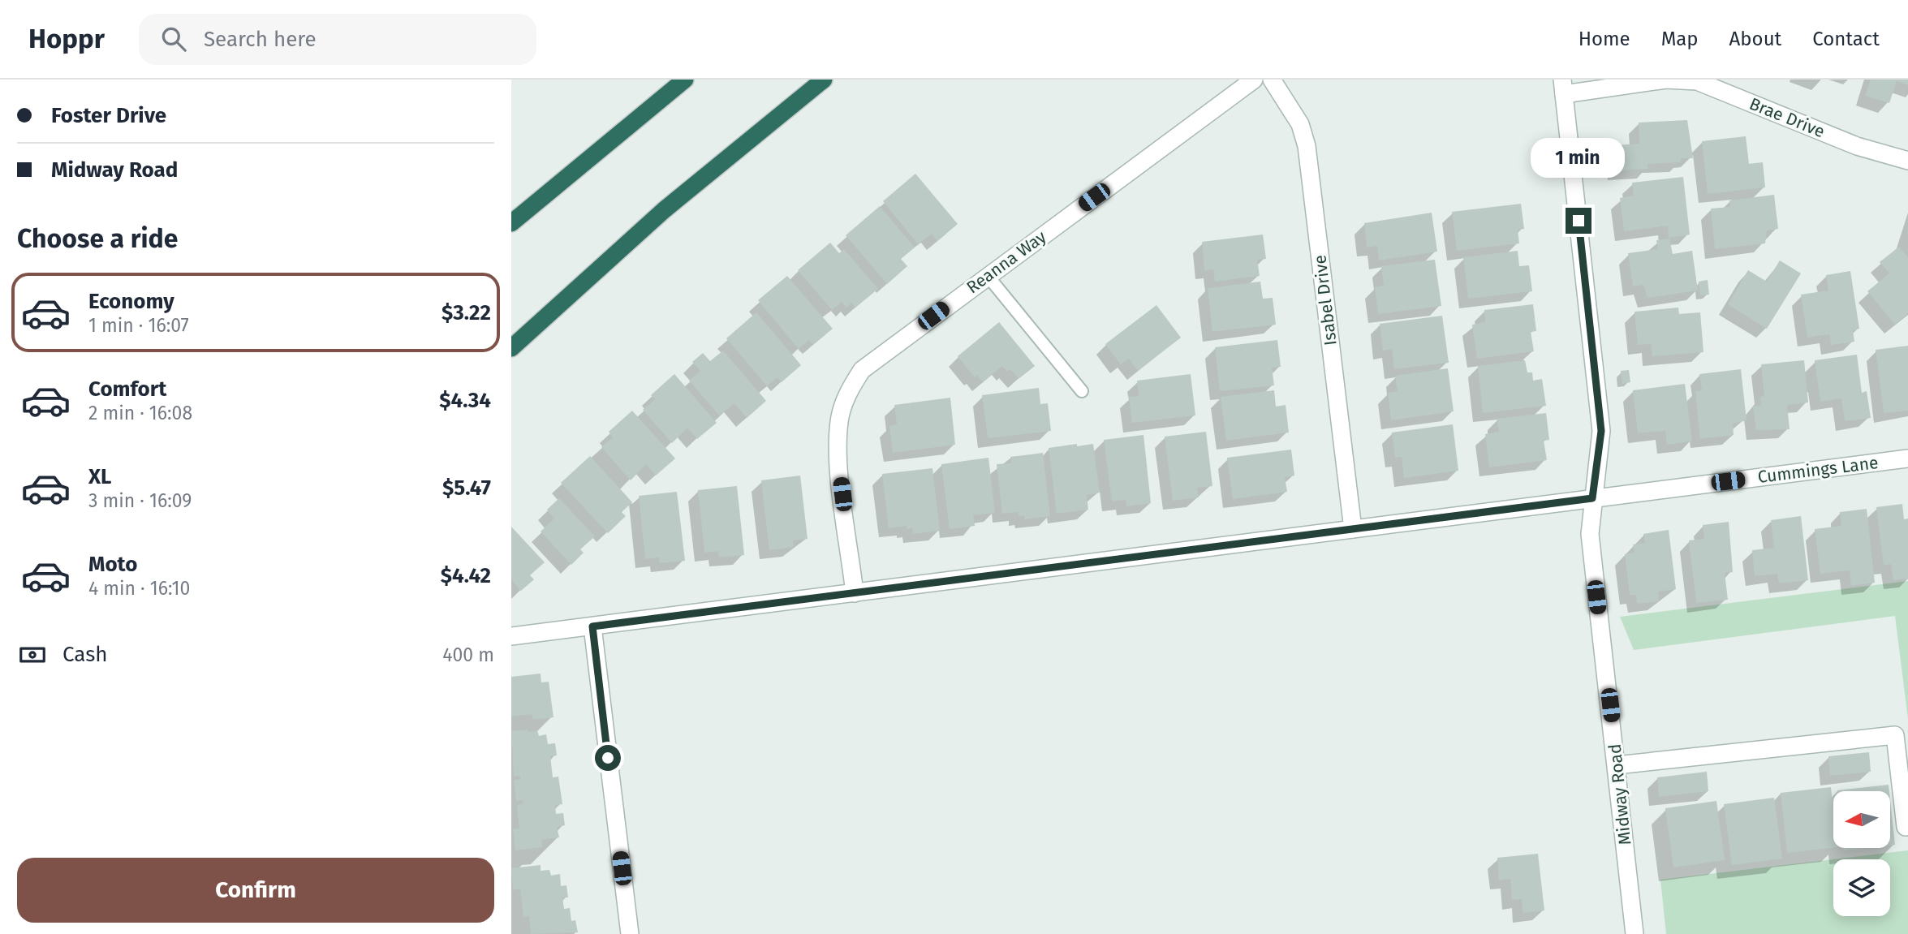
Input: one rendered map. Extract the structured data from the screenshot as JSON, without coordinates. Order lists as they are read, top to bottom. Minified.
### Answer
{"streets":{"street":["Brae Drive","Reanna Way","Isabel Drive","Cummings Lane","Midway Road"]},"crossings":[["Brae Drive","Midway Road"],["Reanna Way","Cummings Lane"],["Isabel Drive","Cummings Lane"],["Cummings Lane","Midway Road"]],"north":"left","page":{"header":"Hoppr","search":"Search here","nav":["Home","Map","About","Contact"],"banner":["Foster Drive","Midway Road"],"bubble":"1 min","heading":"Choose a ride","list":[{"name":"Economy","note":"1 min · 16:07","value":"$3.22"},{"name":"Comfort","note":"2 min · 16:08","value":"$4.34"},{"name":"XL","note":"3 min · 16:09","value":"$5.47"},{"name":"Moto","note":"4 min · 16:10","value":"$4.42"}],"pay":["Cash","400 m"],"buttons":"Confirm"}}
